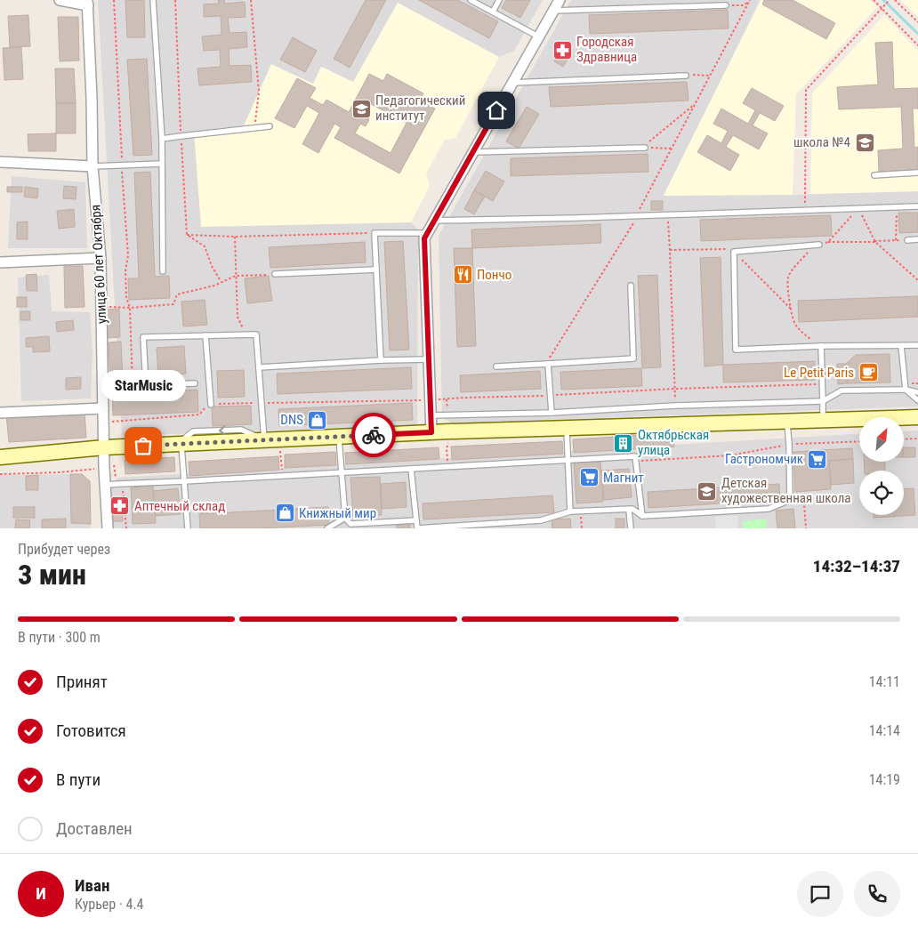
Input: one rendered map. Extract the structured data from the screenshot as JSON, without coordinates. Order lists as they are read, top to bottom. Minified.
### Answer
{"streets":{"street":["улица 60 лет Октября"]},"places":{"pharmacy":["Городская Здравница","Аптечный склад"],"school or university":["Педагогический институт","школа №4","Детская художественная школа"],"restaurant":["Пончо"],"cafe":["Le Petit Paris"],"shop":["DNS","Книжный мир"],"building":["Октябрьская улица"],"other":["StarMusic"],"supermarket":["Гастрономчик","Магнит"]},"north":"top right","page":{"bubble":"StarMusic","heading":["3 мин","Прибудет через","14:32–14:37"],"panel":["Иван","Курьер · 4.4"],"bar":"В пути · 300 m","list":[["Принят","14:11"],["Готовится","14:14"],["В пути","14:19"],"Доставлен"],"round":"И"}}
